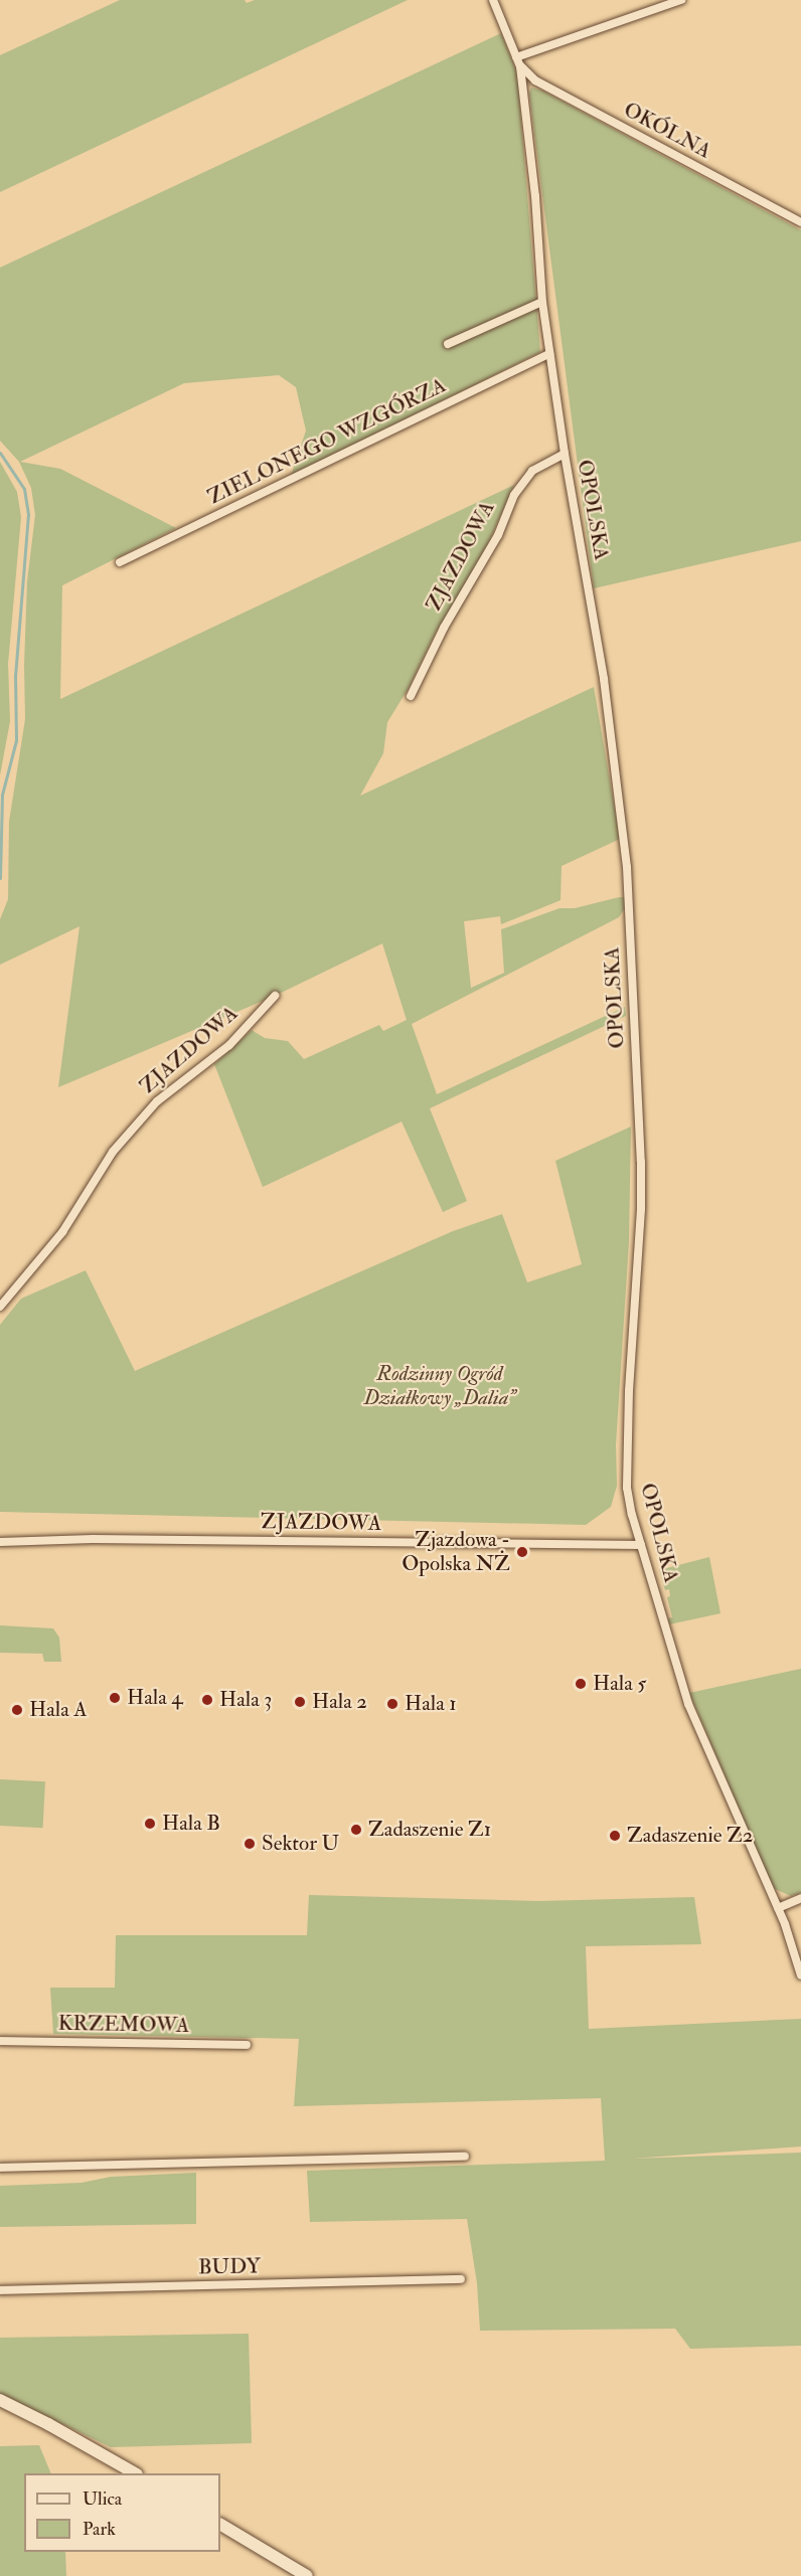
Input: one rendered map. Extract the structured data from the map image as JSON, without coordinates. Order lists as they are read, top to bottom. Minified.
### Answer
{"streets":{"street":["OKÓLNA","ZIELONEGO WZGÓRZA","OPOLSKA","ZJAZDOWA","KRZEMOWA","BUDY"]},"crossings":[["OKÓLNA","OPOLSKA"],["ZIELONEGO WZGÓRZA","OPOLSKA"],["OPOLSKA","ZJAZDOWA"]],"parks":["Rodzinny Ogród Działkowy „Dalia”"],"places":["Zjazdowa - Opolska NŻ","Hala 5","Hala 4","Hala 3","Hala 2","Hala 1","Hala A","Hala B","Zadaszenie Z1","Zadaszenie Z2","Sektor U"],"legend":["Ulica","Park"]}
